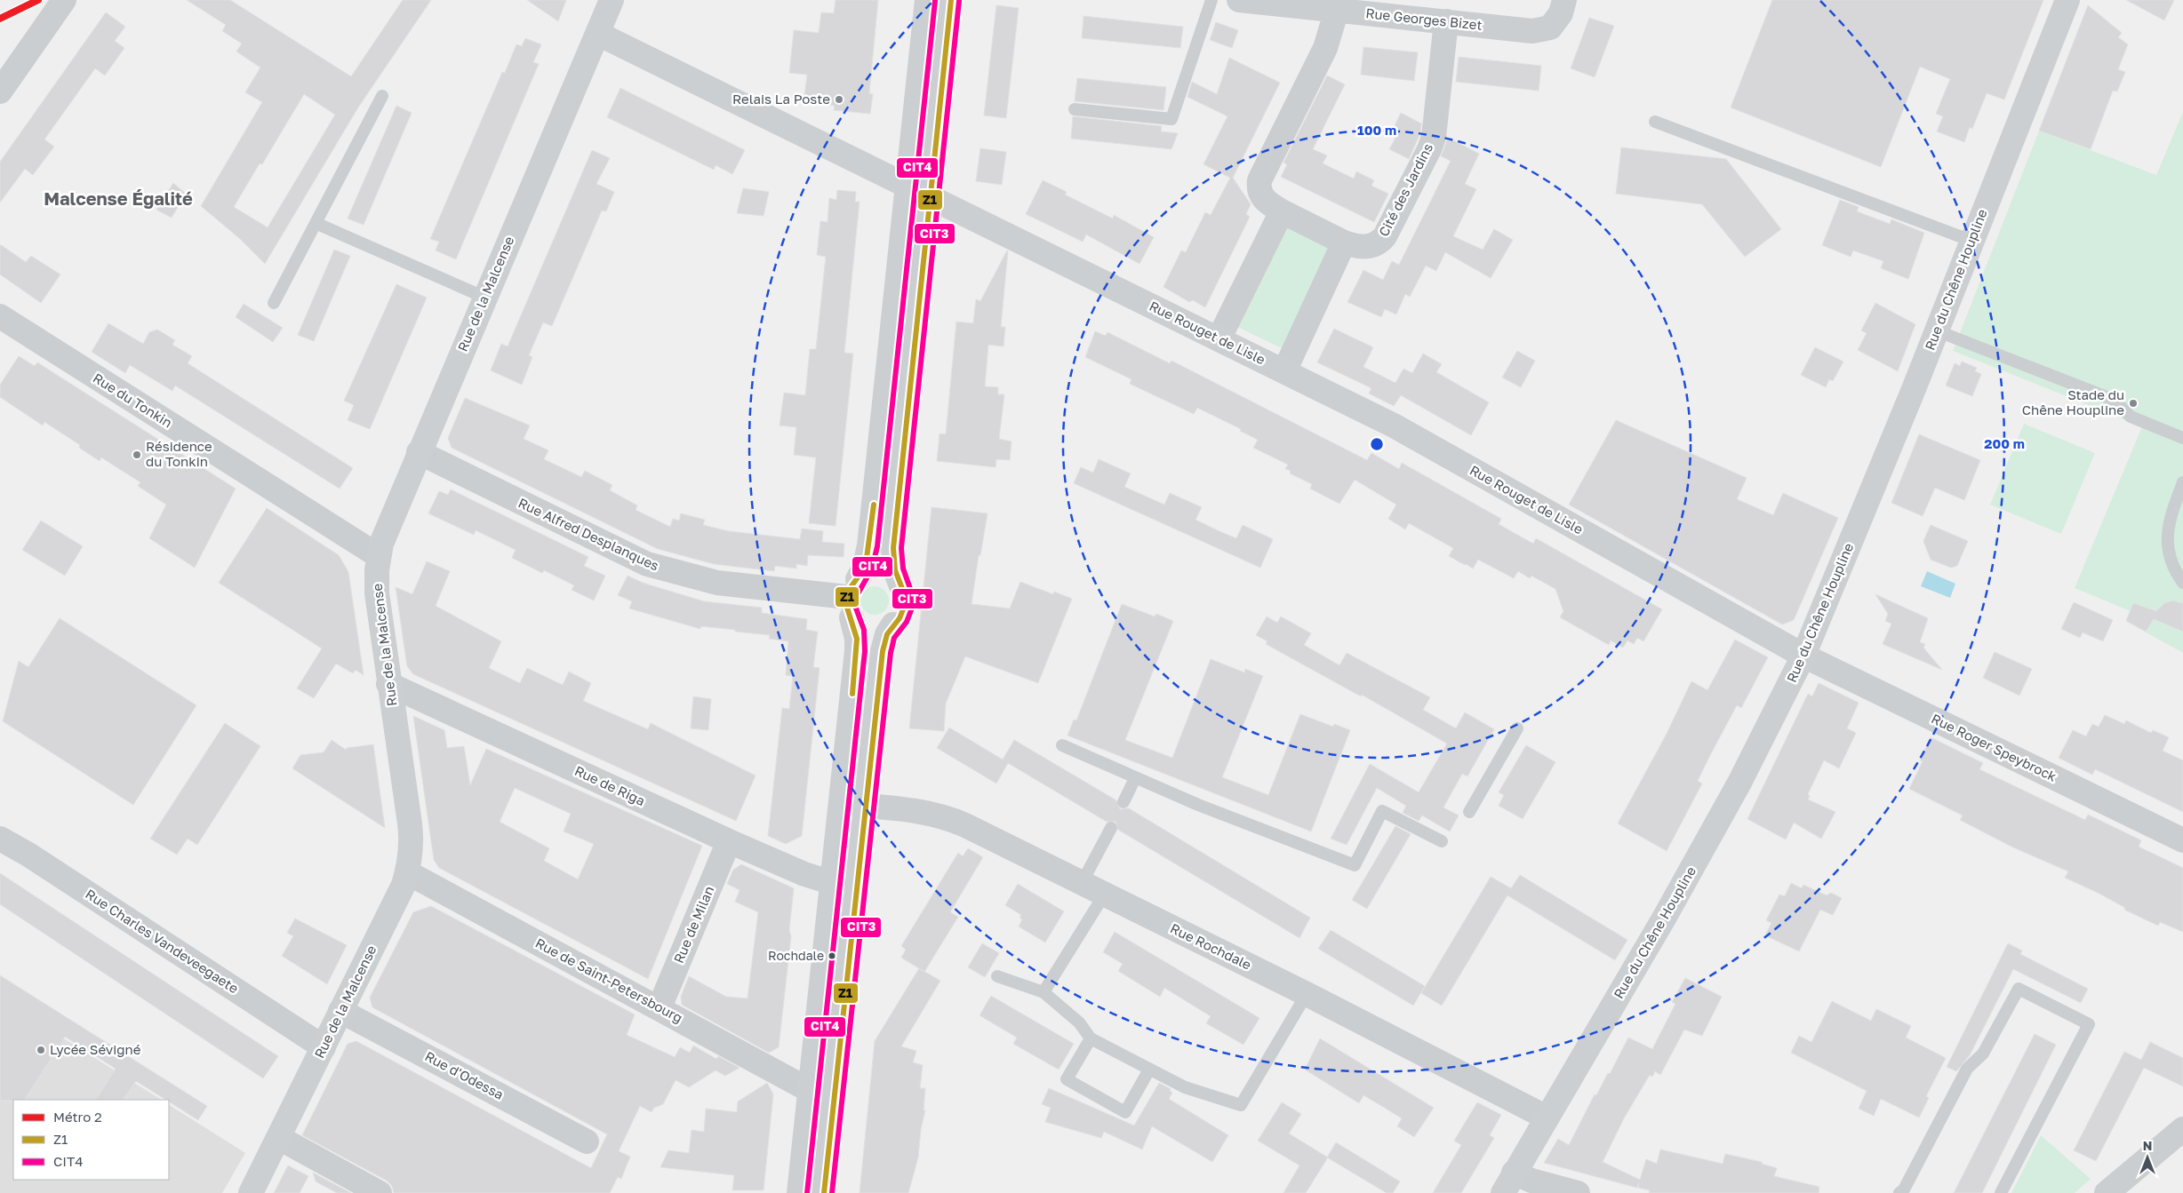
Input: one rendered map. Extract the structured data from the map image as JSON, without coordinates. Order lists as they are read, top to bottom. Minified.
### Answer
{"streets":{"street":["Rue Georges Bizet","Cité des Jardins","Rue du Chêne Houpline","Rue de la Malcense","Rue Rouget de Lisle","Rue du Tonkin","Rue Alfred Desplanques","Rue Roger Speybrock","Rue de Riga","Rue de Milan","Rue Charles Vandeveegaete","Rue Rochdale","Rue de Saint-Petersbourg","Rue d'Odessa"]},"crossings":[["Rue Georges Bizet","Cité des Jardins"],["Rue du Chêne Houpline","Rue Rouget de Lisle"],["Rue du Chêne Houpline","Rue Roger Speybrock"],["Rue du Chêne Houpline","Rue Rochdale"],["Rue de la Malcense","Rue Rouget de Lisle"],["Rue de la Malcense","Rue du Tonkin"],["Rue de la Malcense","Rue Alfred Desplanques"],["Rue de la Malcense","Rue de Riga"],["Rue de la Malcense","Rue Charles Vandeveegaete"],["Rue de la Malcense","Rue de Saint-Petersbourg"],["Rue de la Malcense","Rue d'Odessa"],["Rue Rouget de Lisle","Rue Roger Speybrock"],["Rue de Riga","Rue de Milan"],["Rue de Milan","Rue de Saint-Petersbourg"]],"districts":["Malcense Égalité"],"places":["Relais La Poste","Stade du Chêne Houpline","Résidence du Tonkin","Rochdale","Lycée Sévigné"],"lines":["metro line 2","transit line Z1","transit line CIT4","transit line CIT3"],"legend":["Métro 2","Z1","CIT4"],"north":"top","rings":["100 m","200 m"]}
